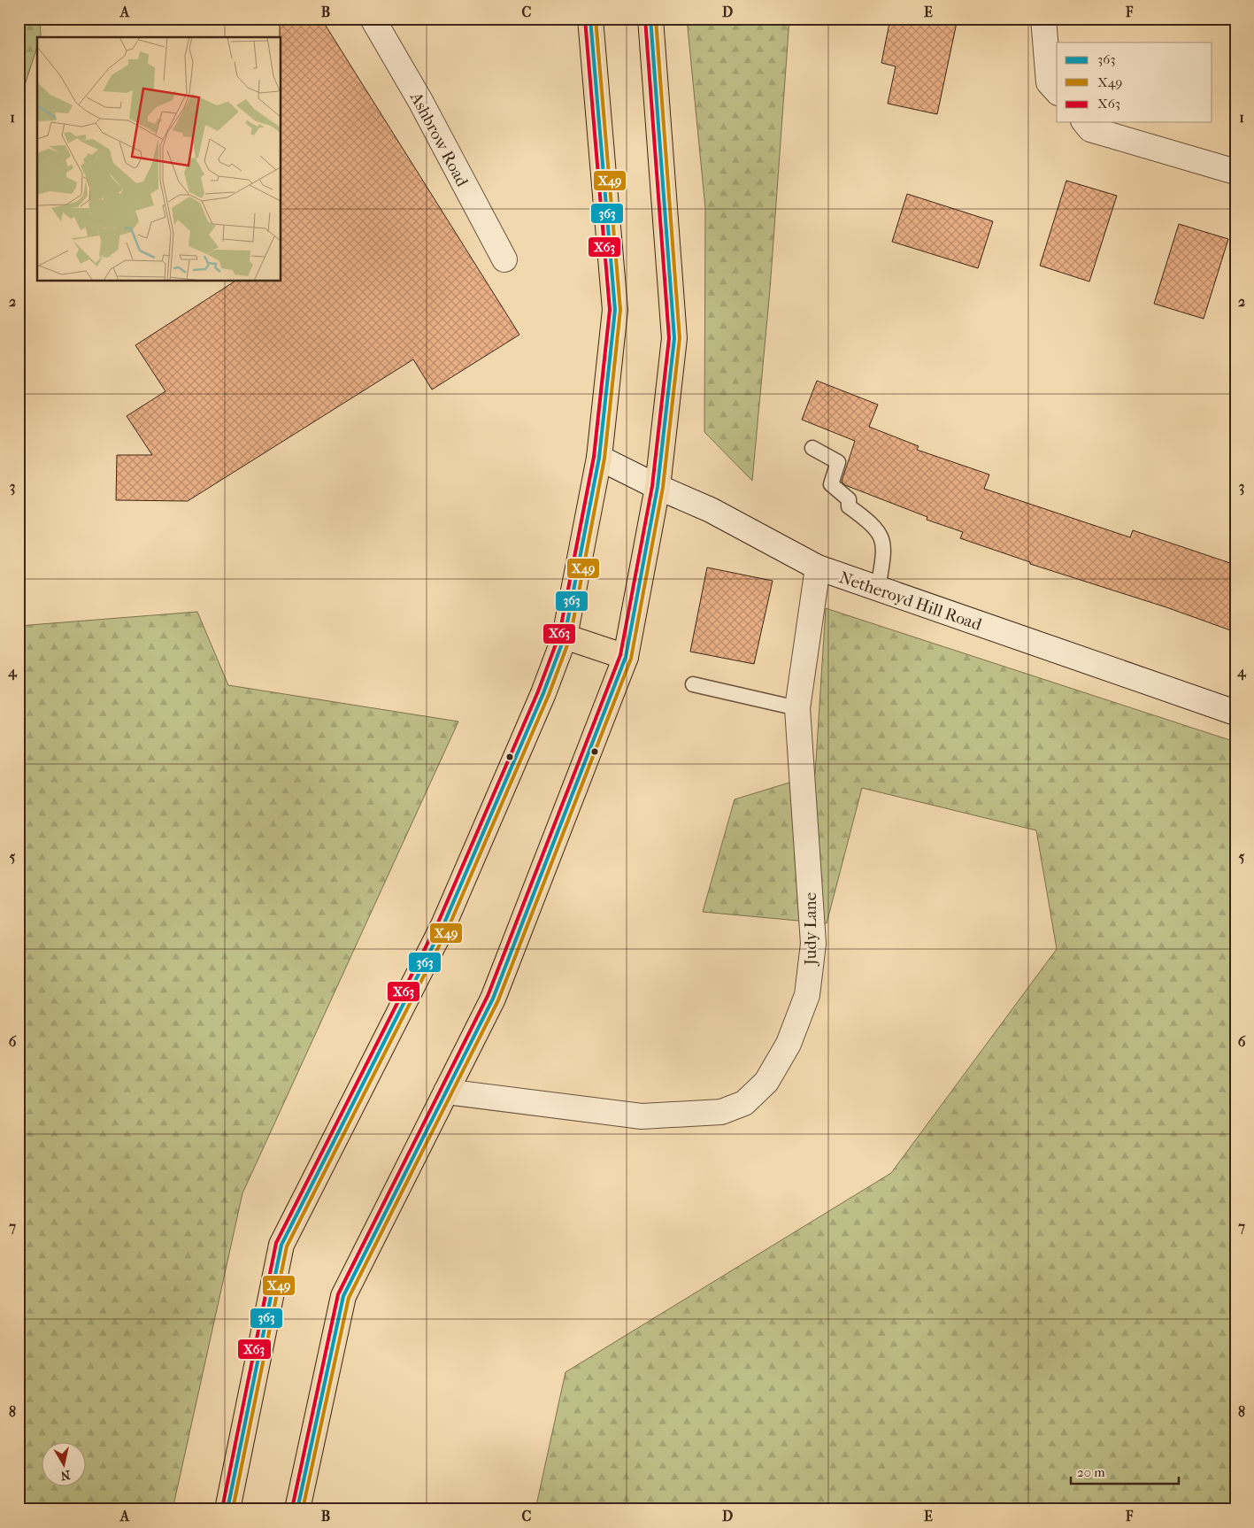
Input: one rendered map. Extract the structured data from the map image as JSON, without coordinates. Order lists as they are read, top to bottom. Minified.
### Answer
{"streets":{"street":["Ashbrow Road","Netheroyd Hill Road","Judy Lane"]},"crossings":[["Netheroyd Hill Road","Judy Lane"]],"lines":["transit line 363","transit line X49","transit line X63"],"legend":["363","X49","X63"],"scale_bar":"20 m","north":"bottom","grid":{"columns":["A","B","C","D","E","F"],"rows":["1","2","3","4","5","6","7","8"]}}
